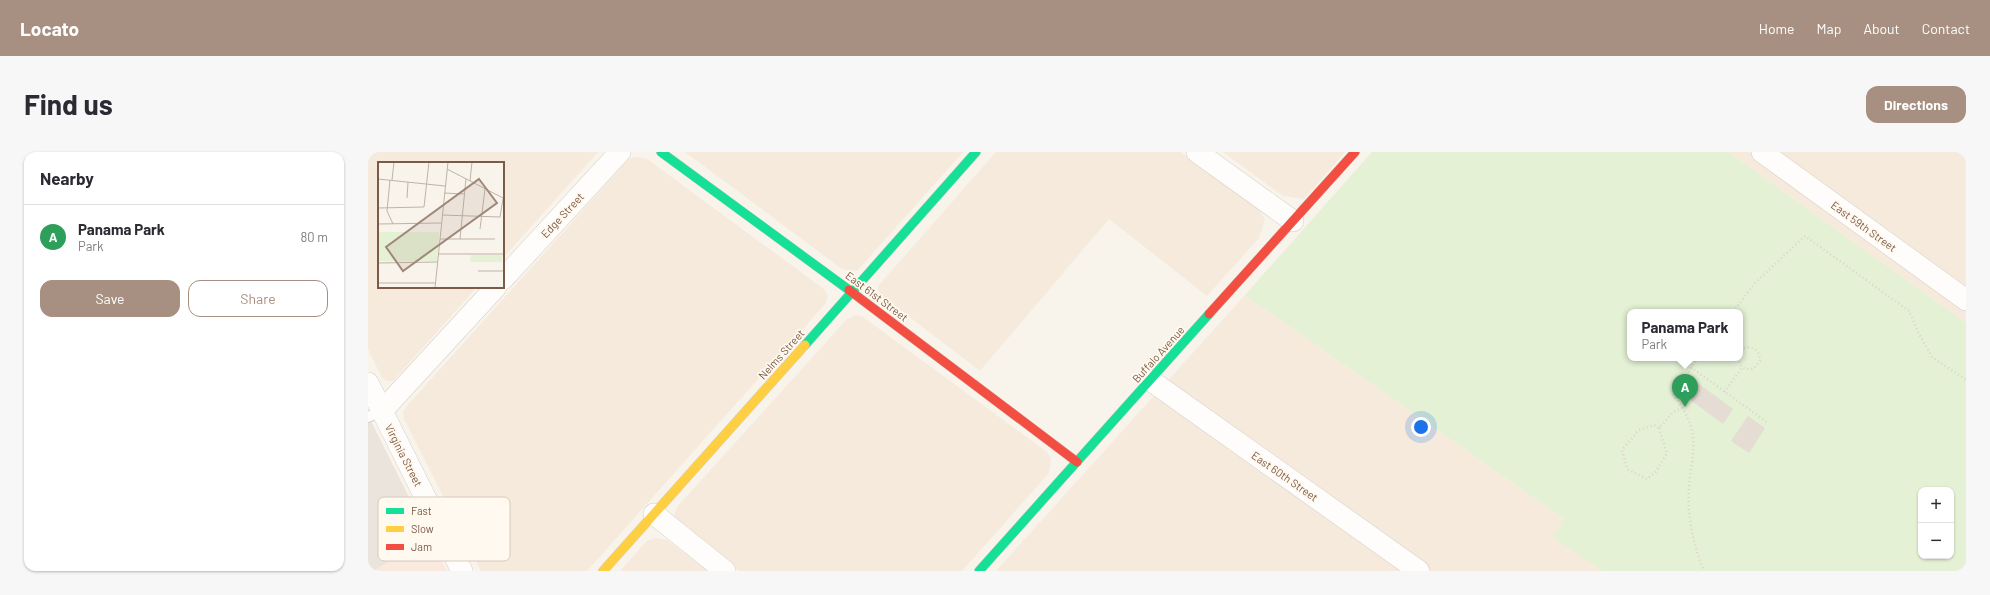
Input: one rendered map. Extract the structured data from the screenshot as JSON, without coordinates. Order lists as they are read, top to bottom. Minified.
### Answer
{"streets":{"street":["Edge Street","East 59th Street","East 61st Street","Nelms Street","Buffalo Avenue","Virginia Street","East 60th Street"]},"crossings":[["East 61st Street","Nelms Street"],["East 61st Street","Buffalo Avenue"],["Buffalo Avenue","East 60th Street"]],"legend":["Fast","Slow","Jam"],"page":{"header":"Locato","nav":["Home","Map","About","Contact"],"buttons":["Directions",["Save","Share"]],"title":"Find us","heading":"Nearby","list":[{"mark":"A","name":"Panama Park","note":"Park","value":"80 m"}],"popup":["Panama Park","Park"],"pins":"A","map_buttons":["+","−"]}}
